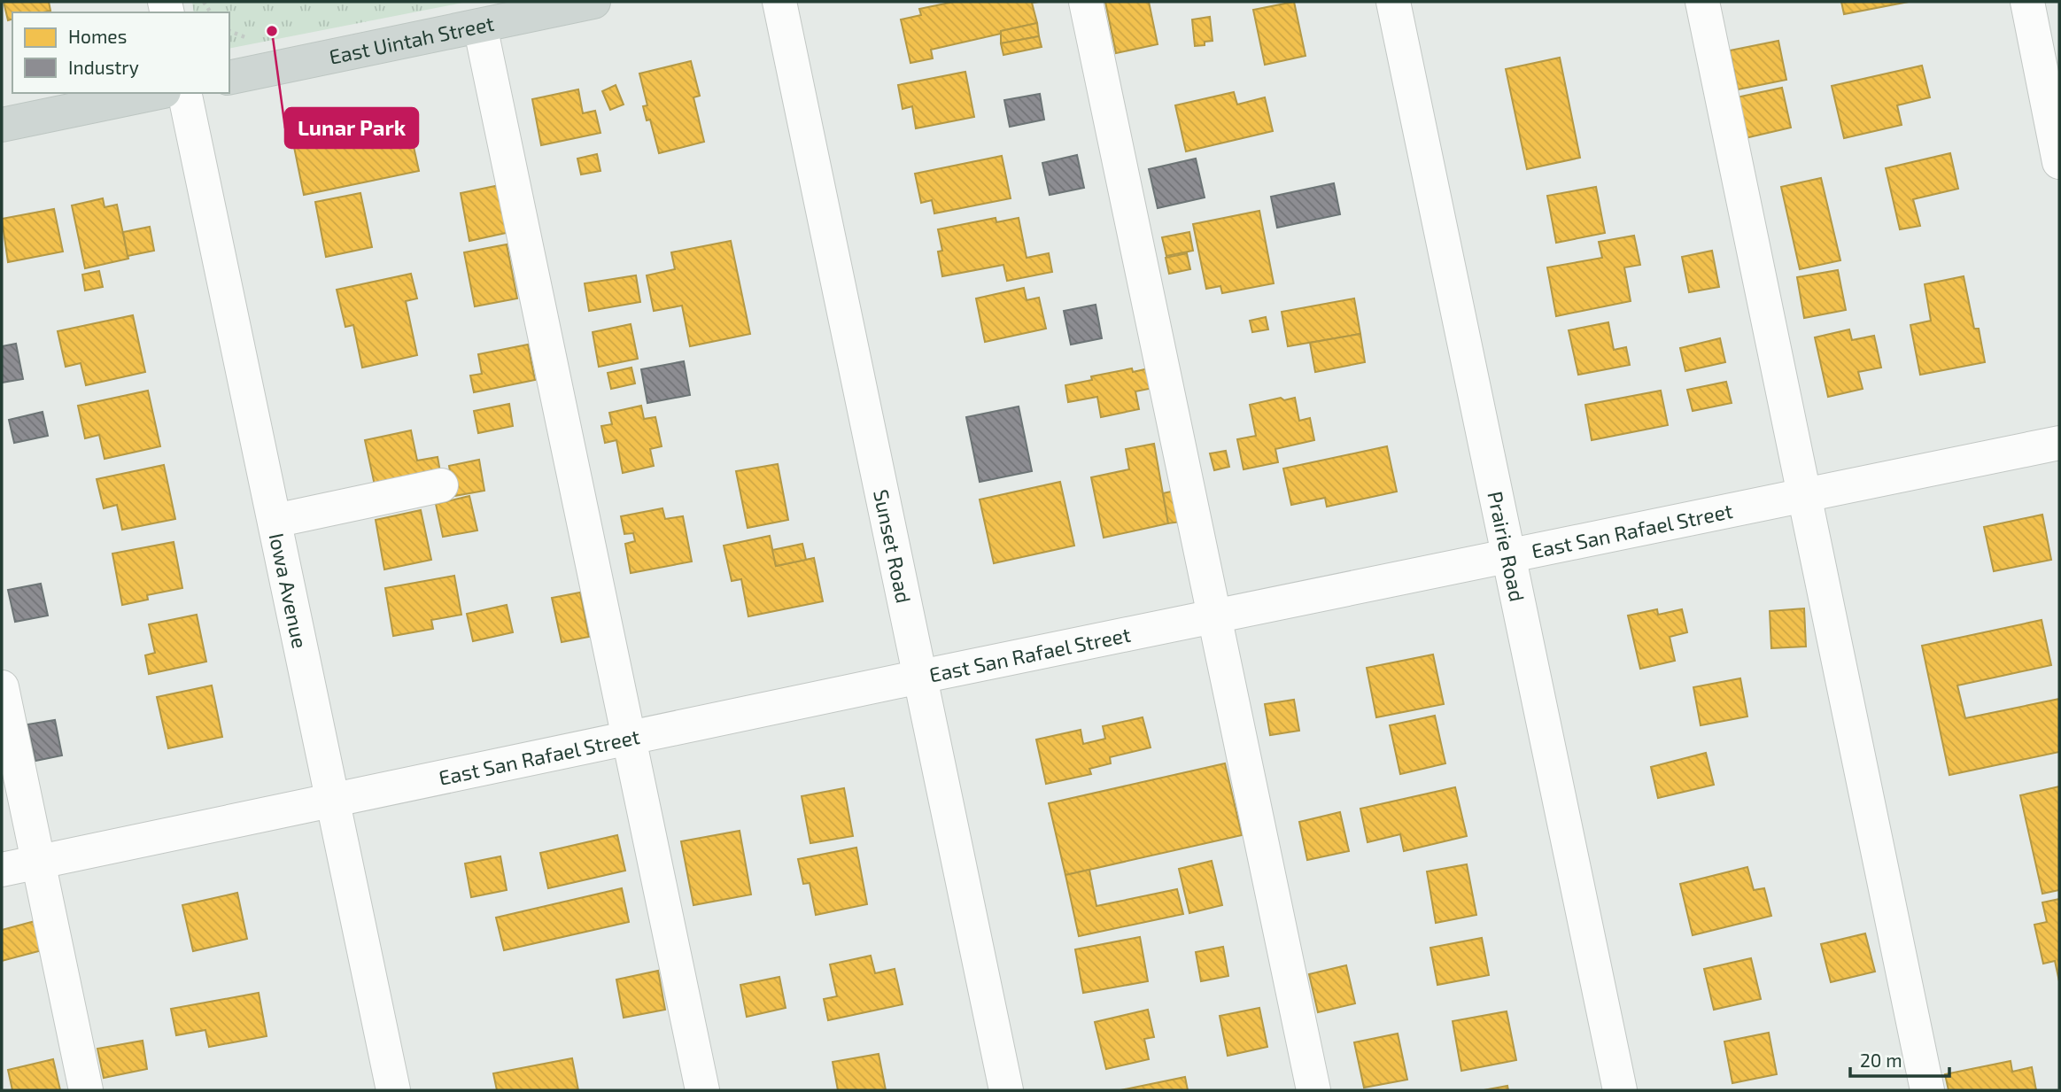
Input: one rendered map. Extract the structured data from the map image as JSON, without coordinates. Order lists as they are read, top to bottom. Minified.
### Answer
{"streets":{"main road":["East Uintah Street"],"street":["East San Rafael Street","Sunset Road","Prairie Road","Iowa Avenue"]},"crossings":[["East San Rafael Street","Sunset Road"],["East San Rafael Street","Prairie Road"],["East San Rafael Street","Iowa Avenue"]],"places":["Lunar Park"],"legend":["Homes","Industry"],"scale_bar":"20 m"}
